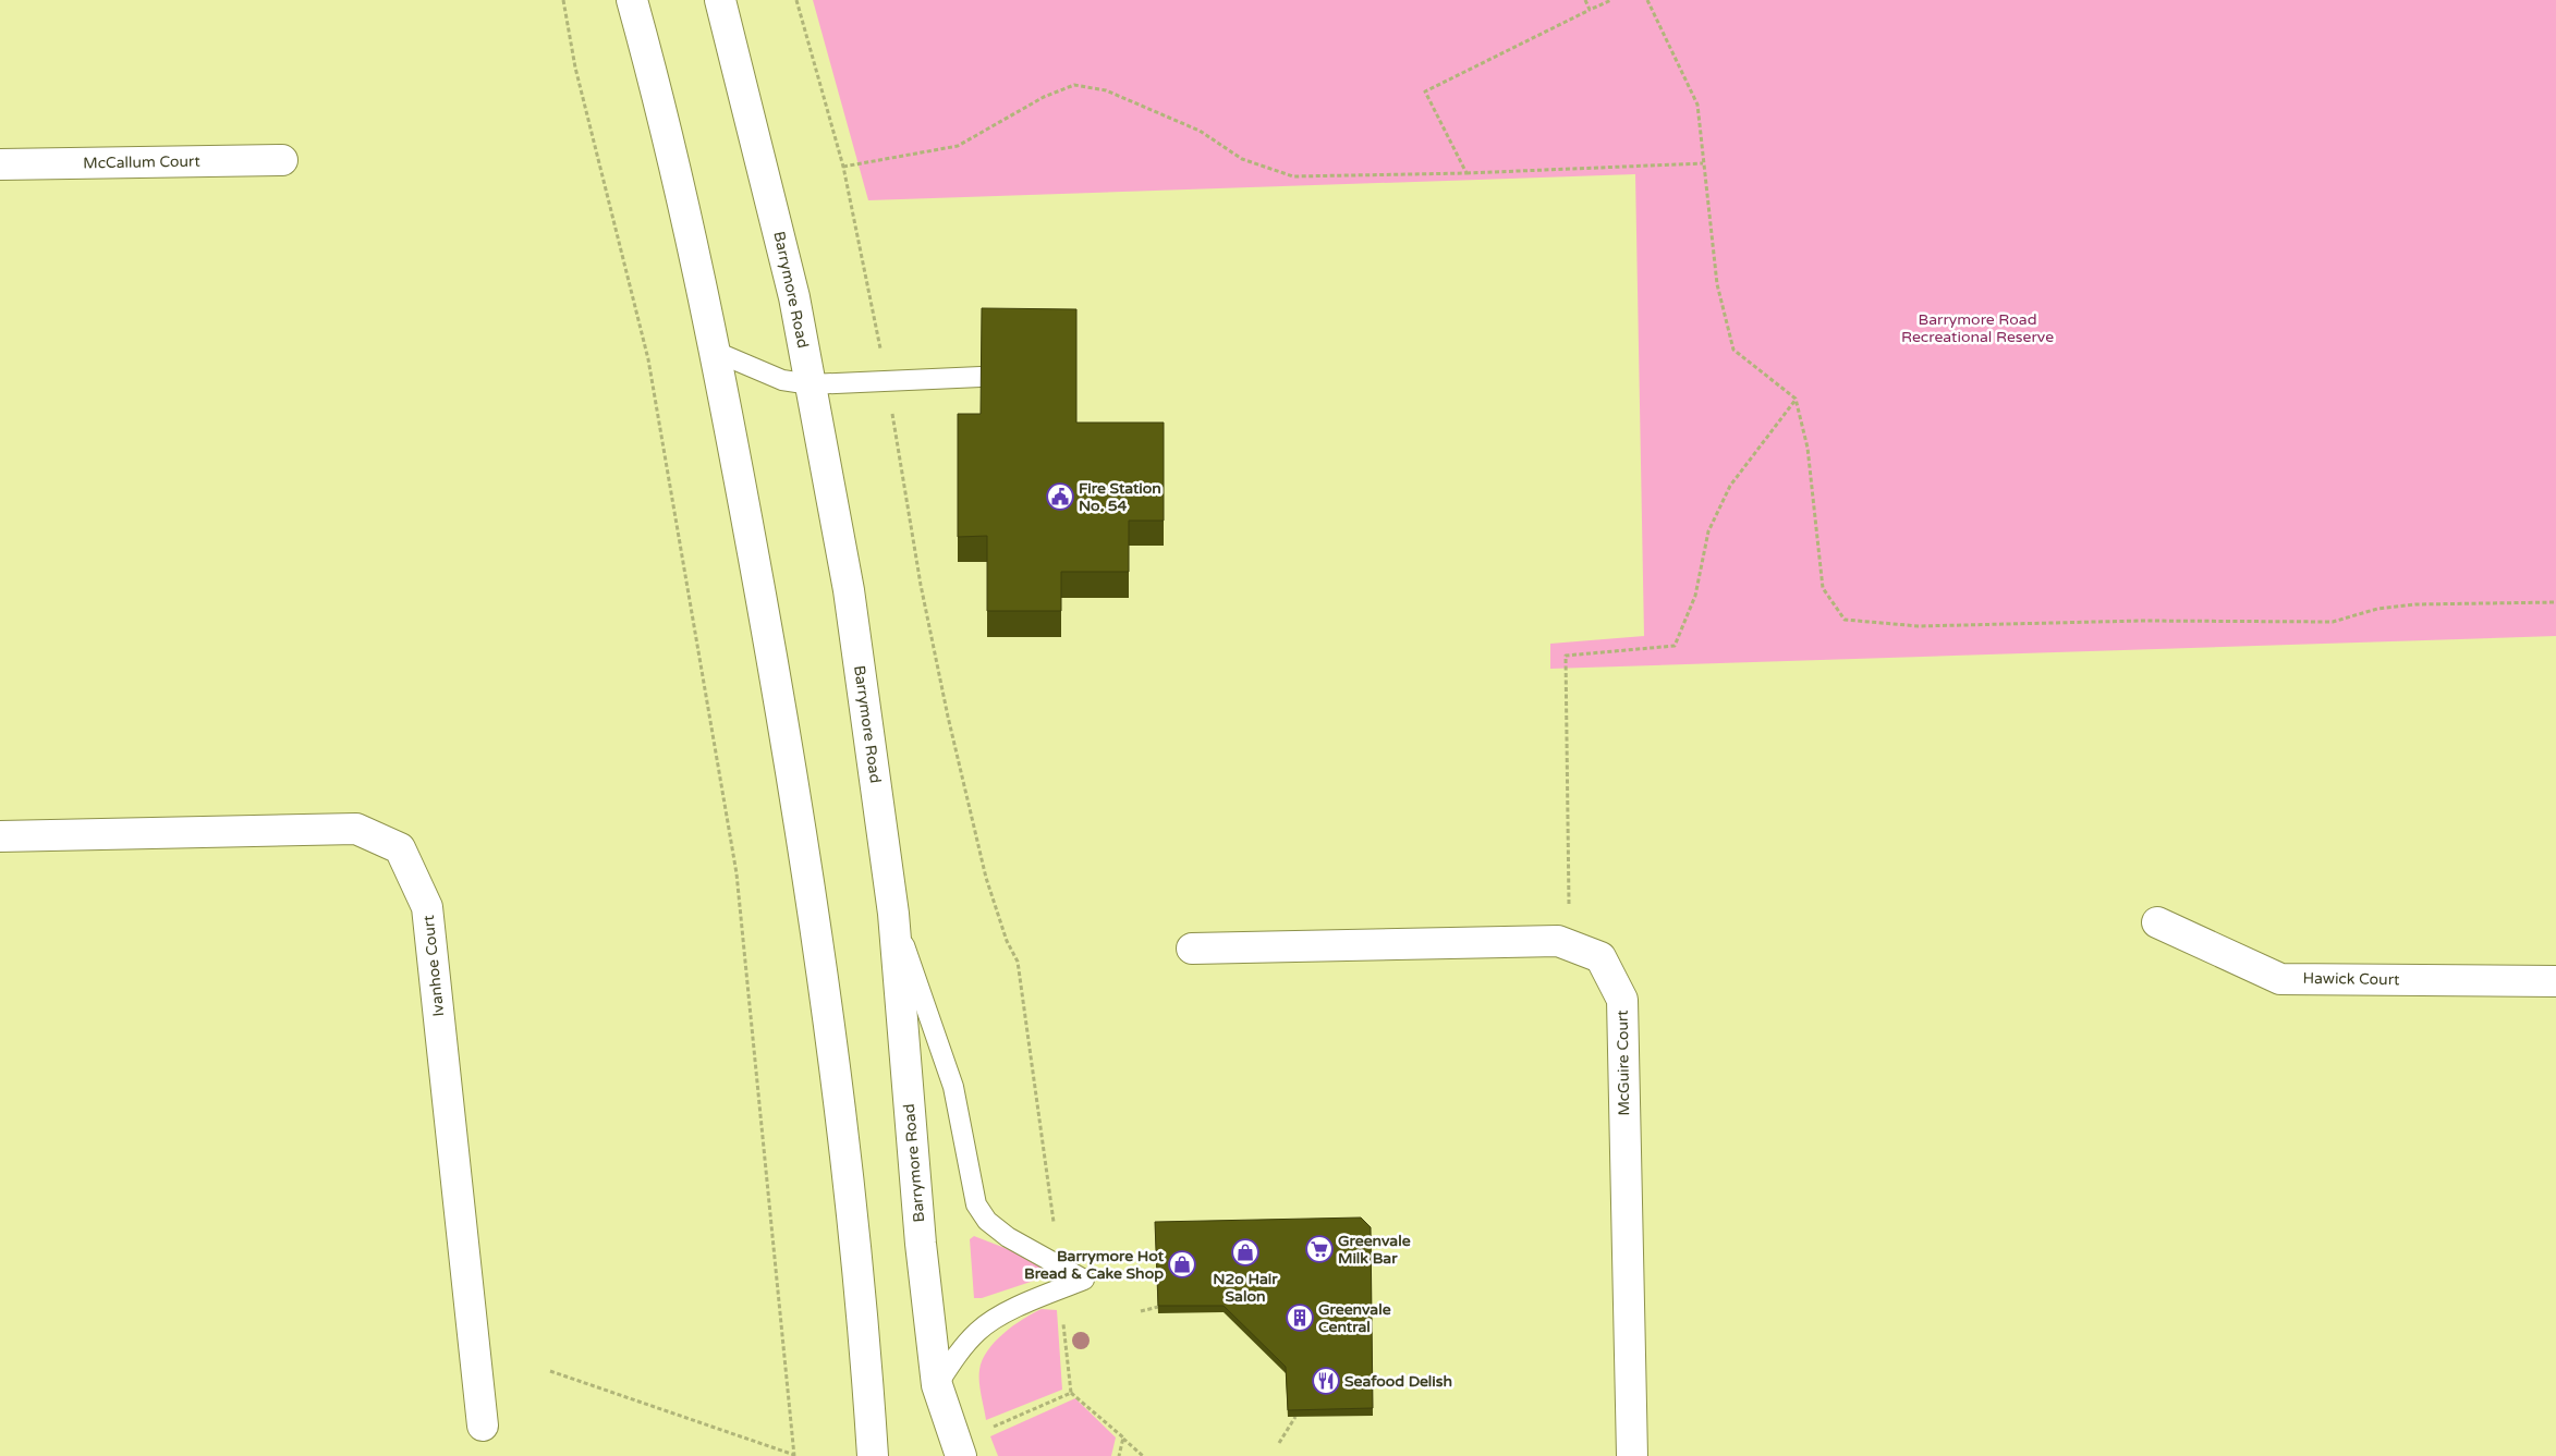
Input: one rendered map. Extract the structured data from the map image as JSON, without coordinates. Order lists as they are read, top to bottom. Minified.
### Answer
{"streets":{"street":["McCallum Court","Barrymore Road","Ivanhoe Court","Hawick Court","McGuire Court"]},"parks":["Barrymore Road Recreational Reserve"],"places":{"public building":["Fire Station No. 54"],"supermarket":["Greenvale Milk Bar"],"shop":["N2o Hair Salon","Barrymore Hot Bread & Cake Shop"],"building":["Greenvale Central"],"restaurant":["Seafood Delish"]}}
